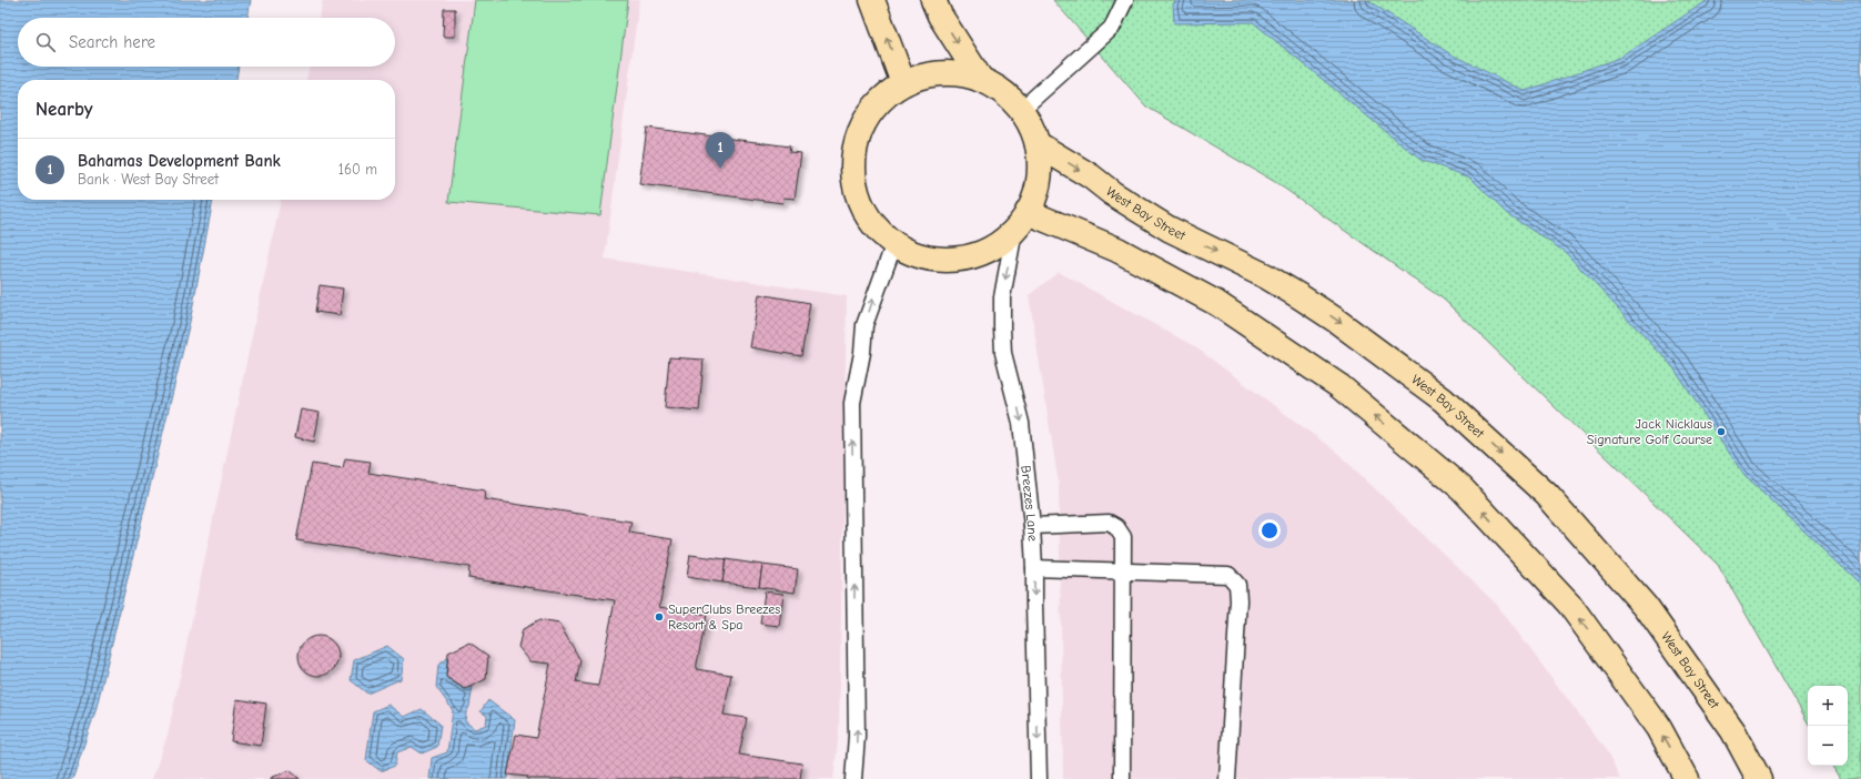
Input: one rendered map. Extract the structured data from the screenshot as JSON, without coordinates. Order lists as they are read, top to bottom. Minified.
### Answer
{"streets":{"main road":["West Bay Street"],"lane":["Breezes Lane"]},"places":["Jack Nicklaus Signature Golf Course","SuperClubs Breezes Resort & Spa"],"page":{"search":"Search here","heading":"Nearby","pins":"1","list":[{"mark":"1","name":"Bahamas Development Bank","note":"Bank · West Bay Street","value":"160 m"}],"map_buttons":["+","−"]}}
